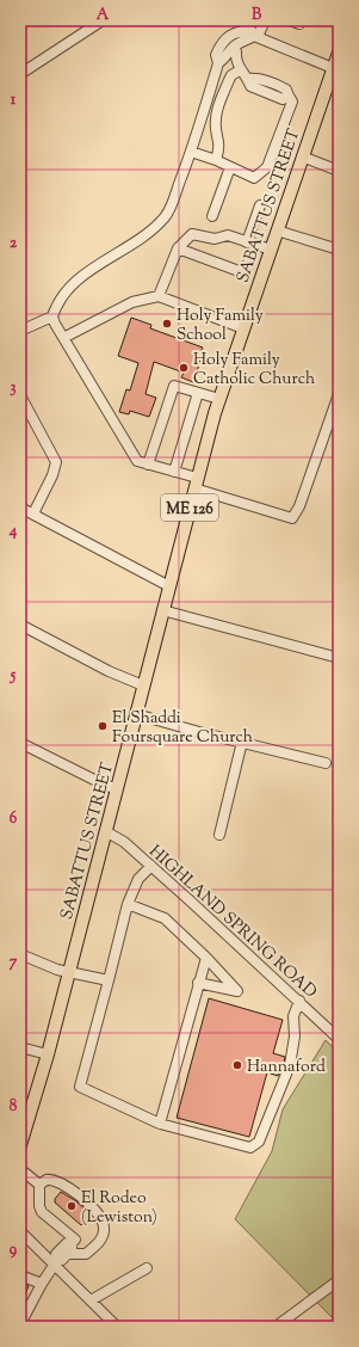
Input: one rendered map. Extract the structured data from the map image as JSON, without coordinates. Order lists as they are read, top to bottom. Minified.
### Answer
{"streets":{"main road":["SABATTUS STREET","ME 126"],"street":["HIGHLAND SPRING ROAD"]},"crossings":[["SABATTUS STREET","HIGHLAND SPRING ROAD"]],"places":["Holy Family School","Holy Family Catholic Church","El Shaddi Foursquare Church","Hannaford","El Rodeo (Lewiston)"],"grid":{"columns":["A","B"],"rows":["1","2","3","4","5","6","7","8","9"]}}
